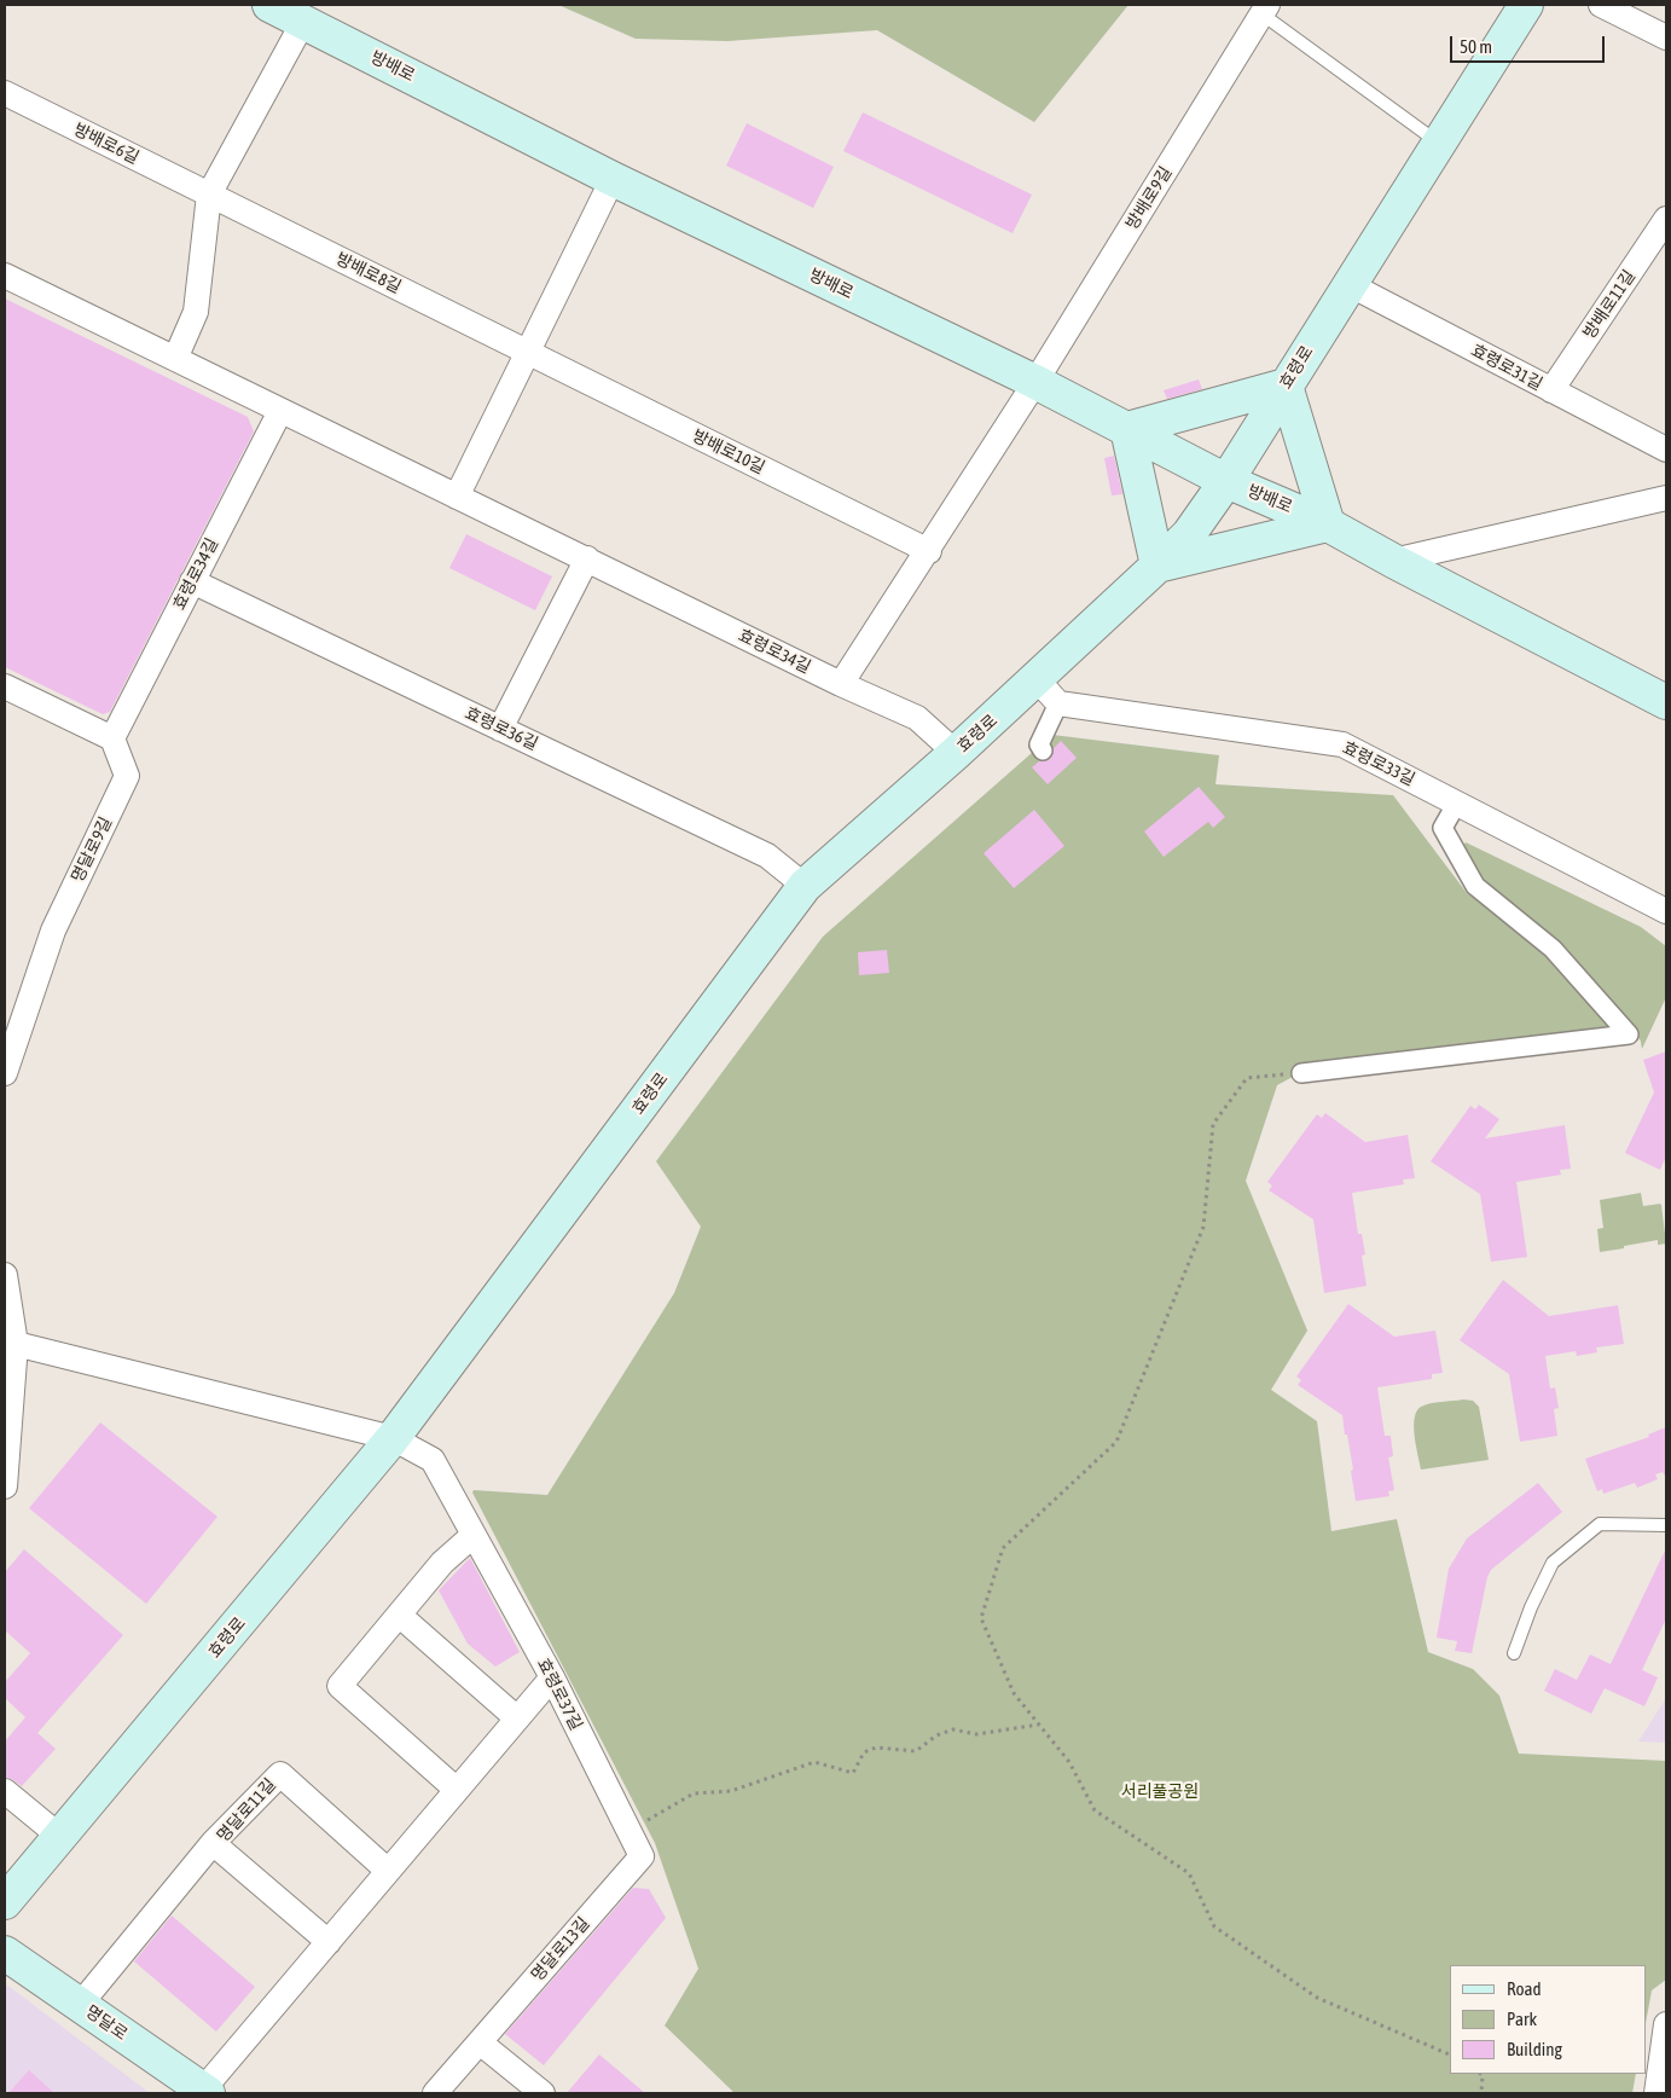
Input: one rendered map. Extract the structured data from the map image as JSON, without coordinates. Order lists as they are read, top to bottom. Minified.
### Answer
{"streets":{"main road":["방배로","효령로","명달로"],"street":["방배로6길","방배로9길","방배로8길","방배로11길","효령로31길","방배로10길","효령로34길","효령로36길","효령로33길","명달로9길","효령로37길","명달로11길","명달로13길"]},"crossings":[["방배로","방배로9길"],["방배로","효령로"],["방배로6길","방배로8길"],["방배로9길","효령로"],["방배로8길","방배로10길"],["방배로11길","효령로31길"],["효령로","효령로31길"],["효령로","효령로34길"],["효령로","효령로36길"],["효령로","효령로33길"],["효령로","효령로37길"],["효령로34길","효령로36길"],["효령로34길","명달로9길"],["효령로37길","명달로13길"]],"parks":["서리풀공원"],"legend":["Road","Park","Building"],"scale_bar":"50 m"}
